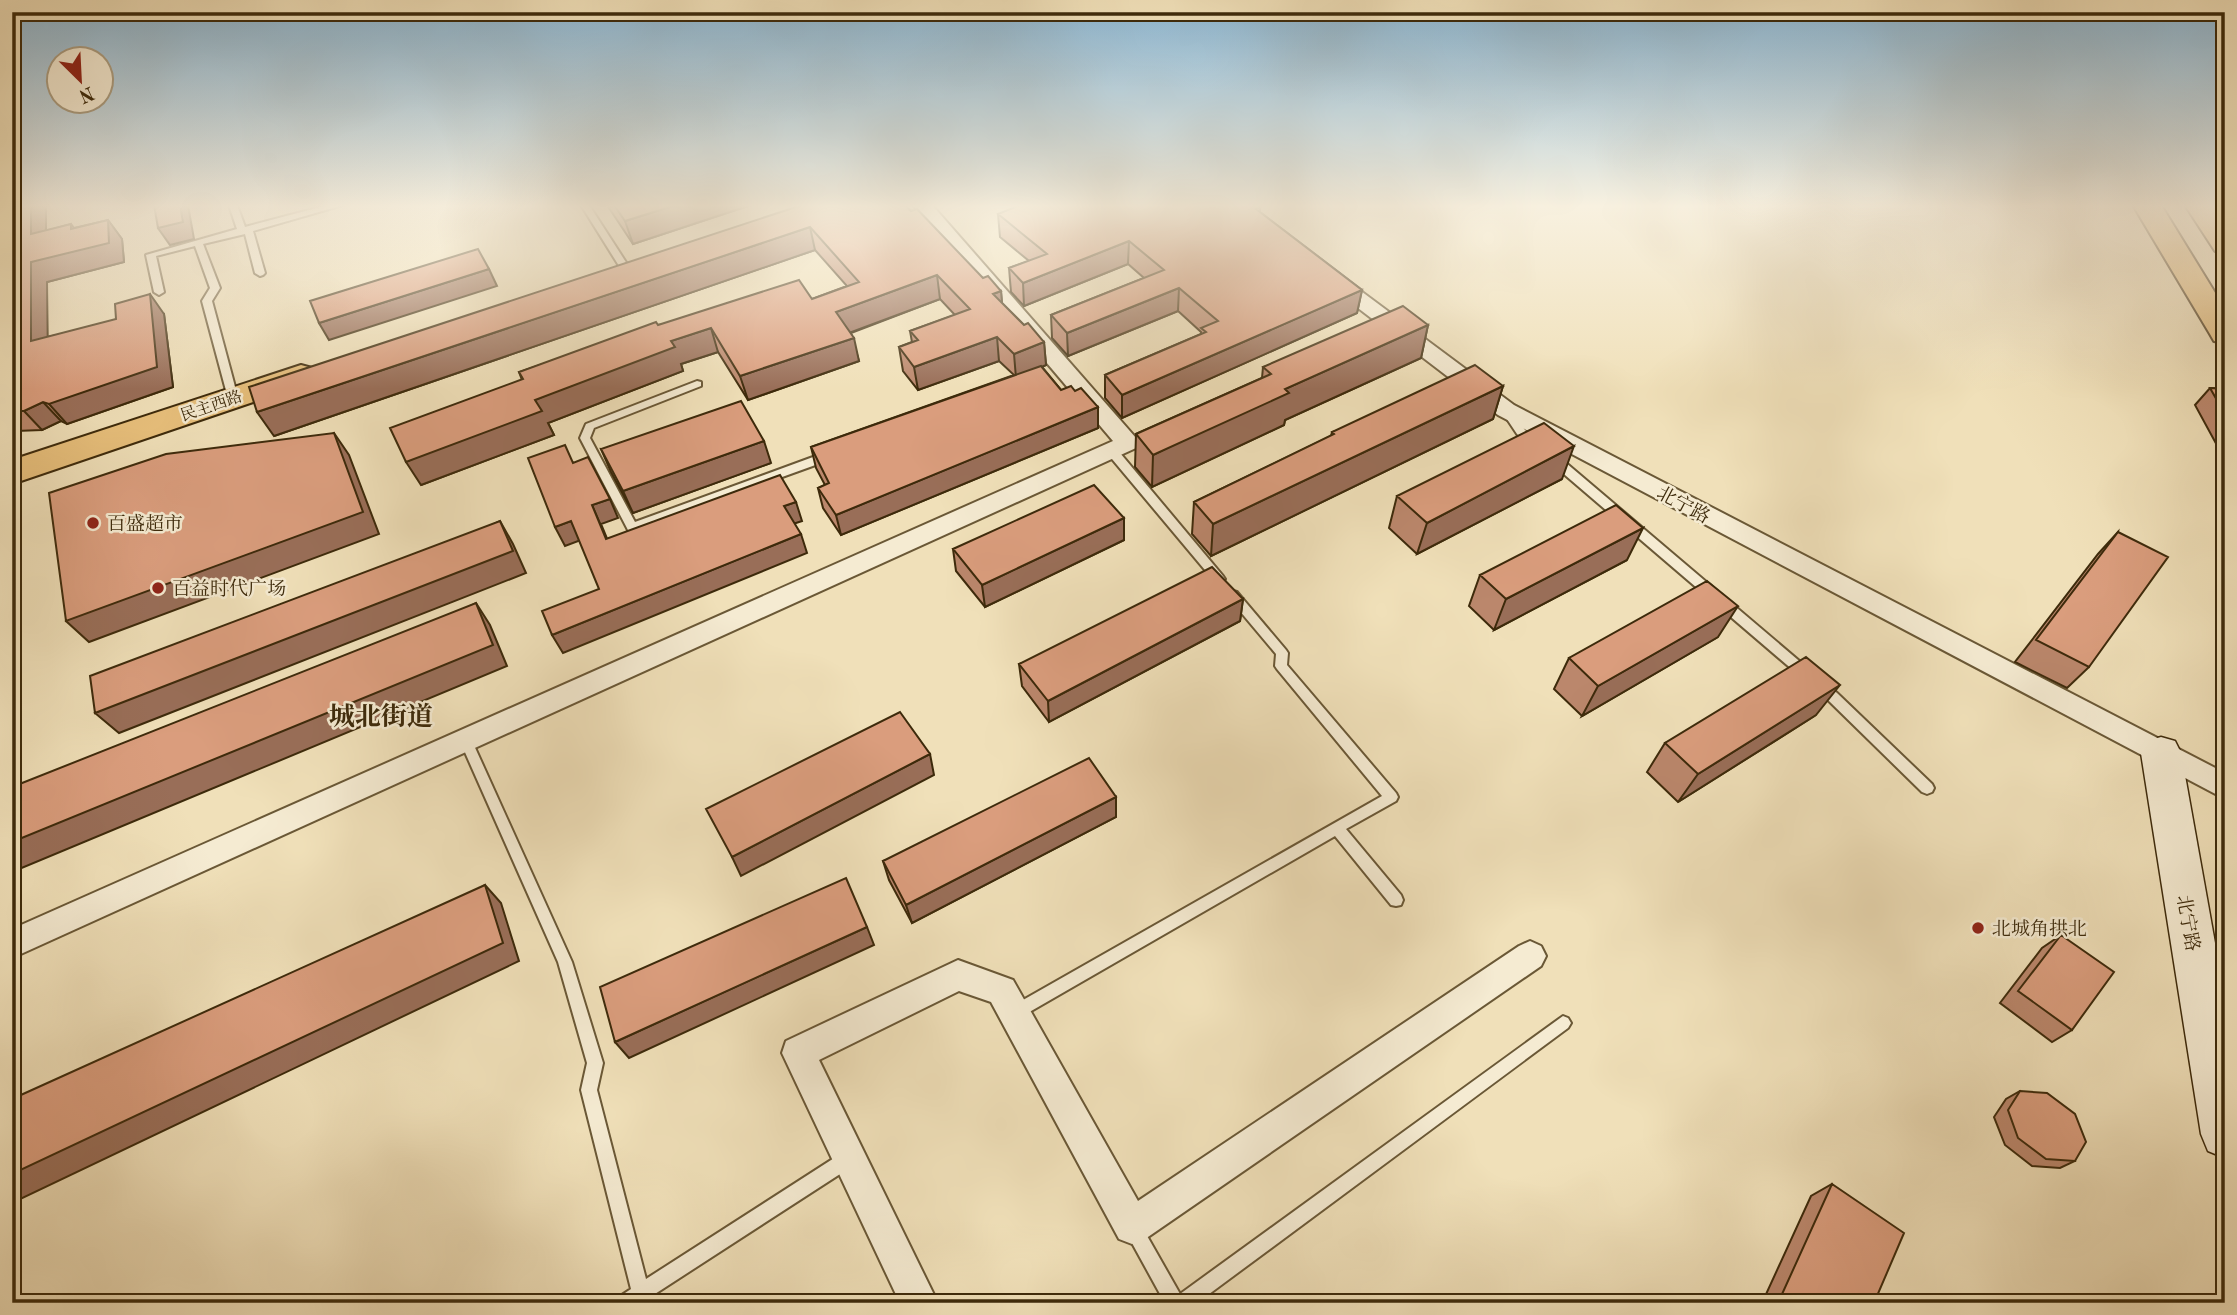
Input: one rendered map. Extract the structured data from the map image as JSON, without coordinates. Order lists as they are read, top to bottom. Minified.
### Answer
{"streets":{"main road":["民主西路"],"street":["北宁路"]},"districts":["城北街道"],"places":["百盛超市","百益时代广场","北城角拱北"],"north":"bottom right"}
